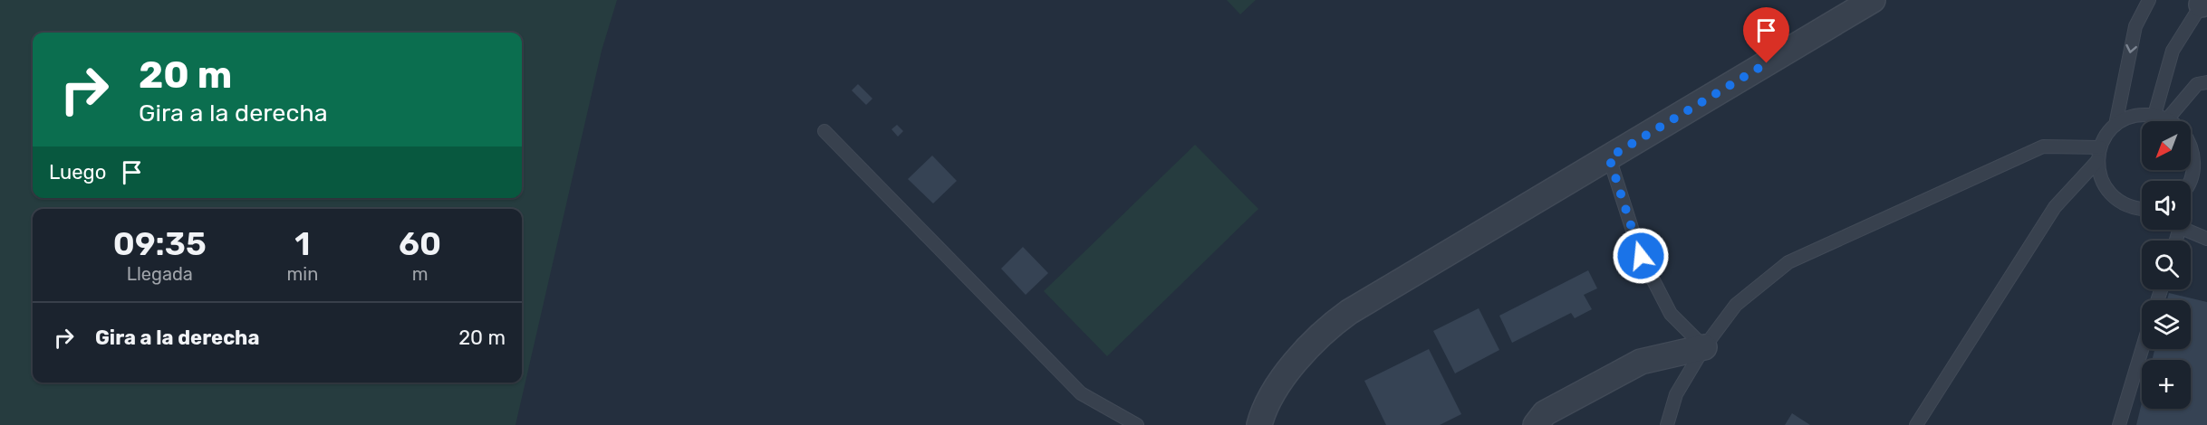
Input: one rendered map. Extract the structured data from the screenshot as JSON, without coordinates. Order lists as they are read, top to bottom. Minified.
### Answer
{"north":"bottom left","page":{"turn":["20 m","Gira a la derecha"],"map_buttons":"+","then":"Luego","eta":["09:35","Llegada","1","min","60","m"],"list":[{"name":"Gira a la derecha","value":"20 m"}]}}
